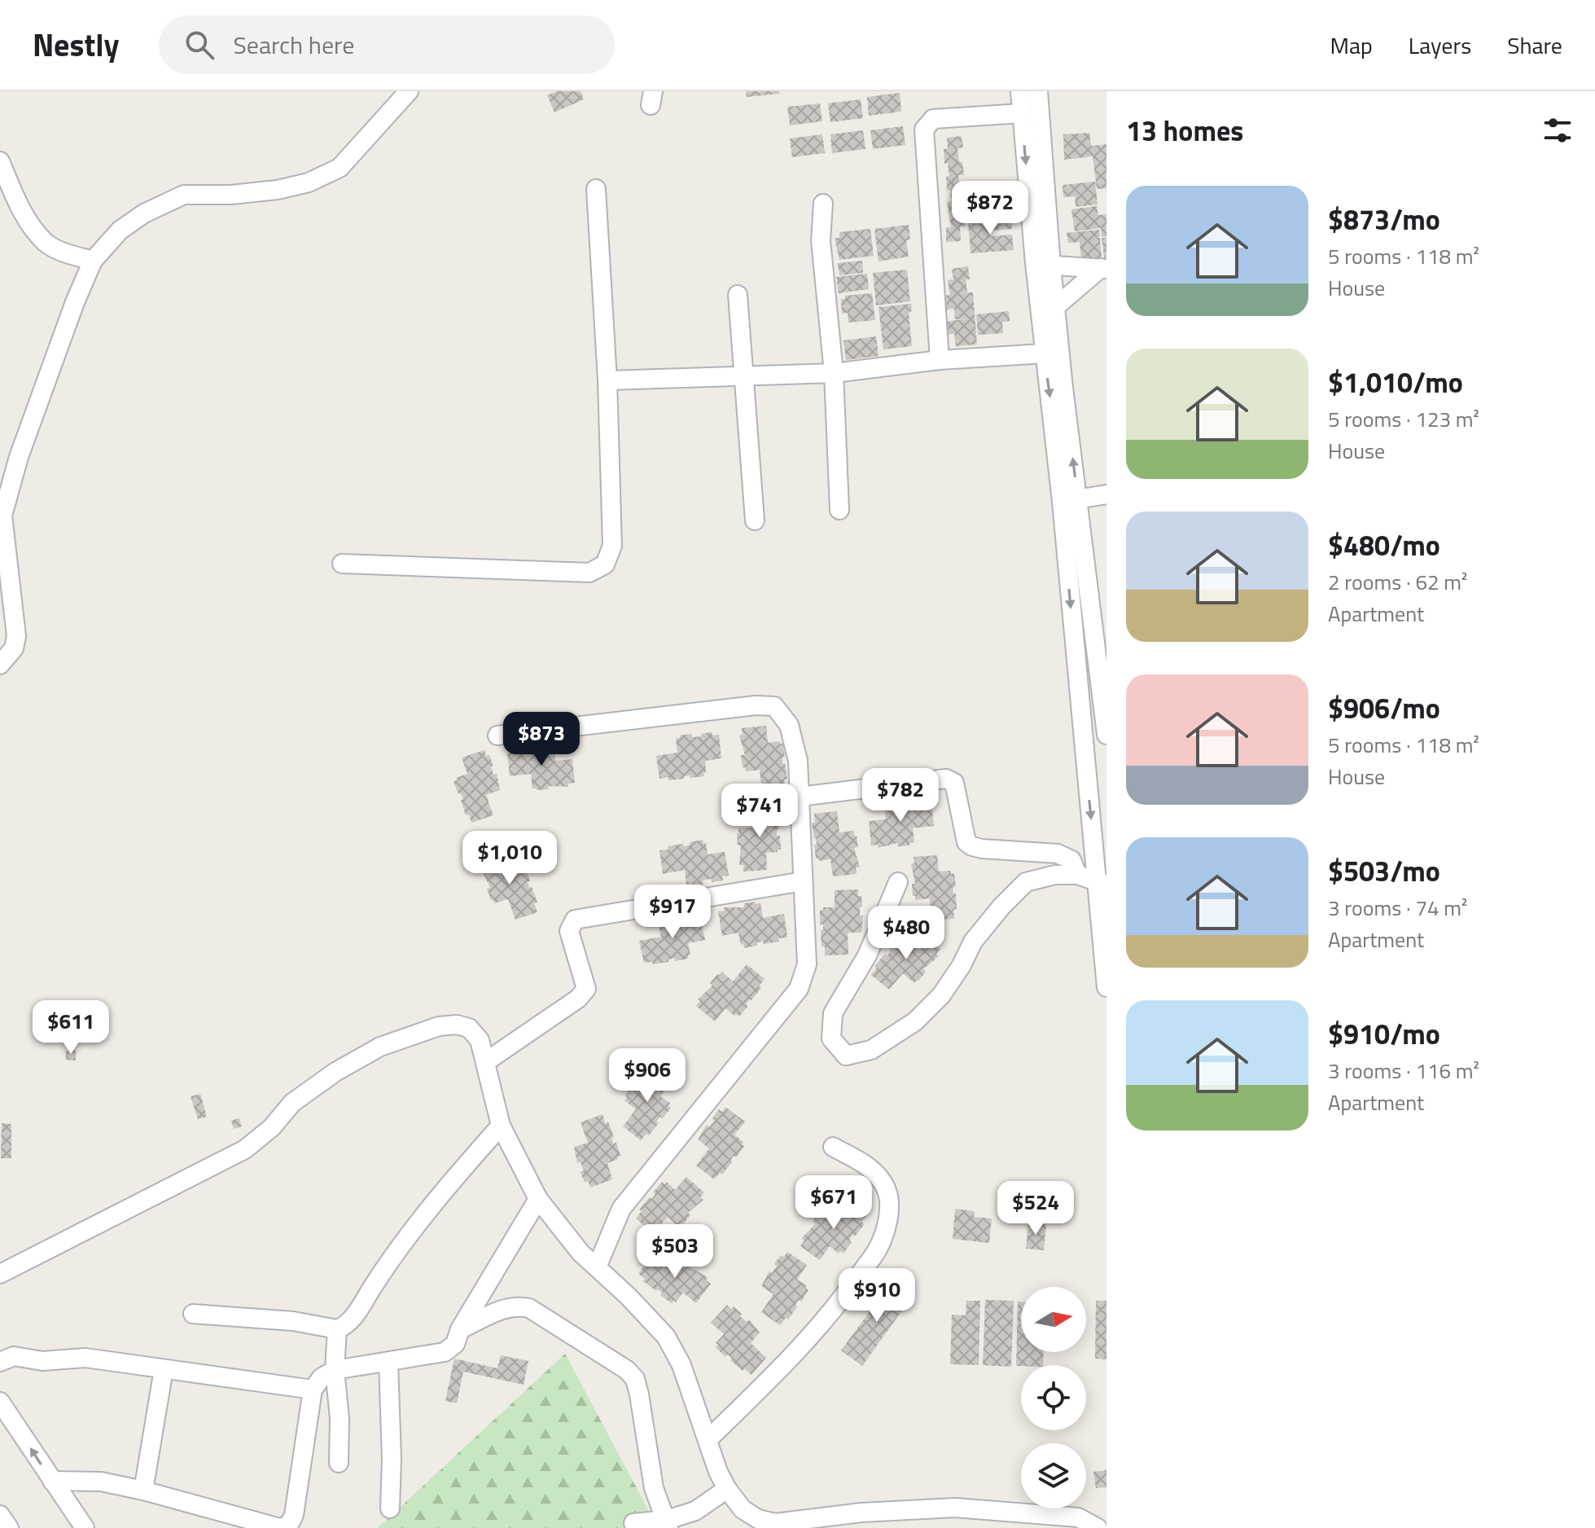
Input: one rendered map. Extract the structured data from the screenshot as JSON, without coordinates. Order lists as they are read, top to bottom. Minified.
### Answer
{"north":"right","page":{"header":"Nestly","search":"Search here","nav":["Map","Layers","Share"],"heading":"13 homes","list":[{"name":"$873/mo","note":"5 rooms · 118 m² · House"},{"name":"$1,010/mo","note":"5 rooms · 123 m² · House"},{"name":"$480/mo","note":"2 rooms · 62 m² · Apartment"},{"name":"$906/mo","note":"5 rooms · 118 m² · House"},{"name":"$503/mo","note":"3 rooms · 74 m² · Apartment"},{"name":"$910/mo","note":"3 rooms · 116 m² · Apartment"}],"price":["$872","$873","$782","$741","$1,010","$917","$480","$611","$906","$671","$524","$503","$910"]}}
